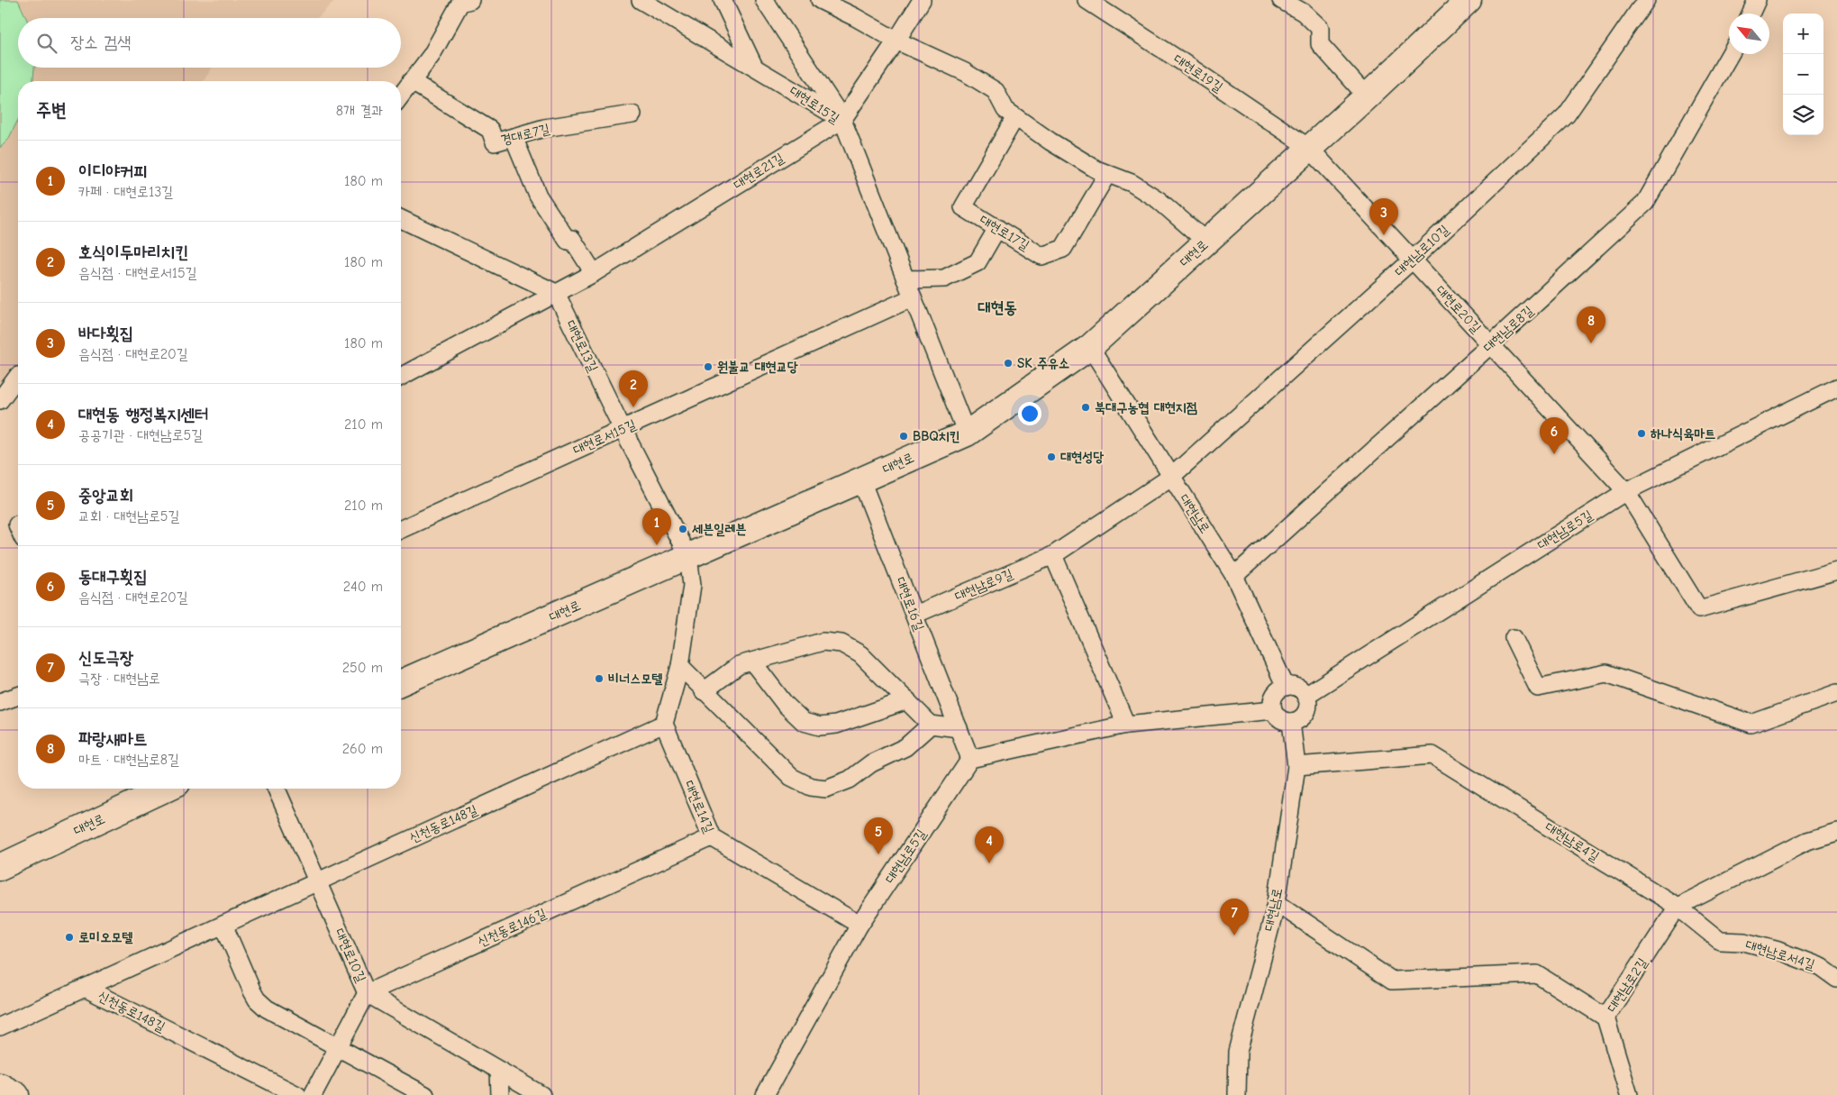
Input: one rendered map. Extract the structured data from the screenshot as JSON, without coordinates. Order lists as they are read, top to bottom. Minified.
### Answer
{"streets":{"main road":["대현로"],"street":["대현로19길","대현로15길","경대로7길","대현로21길","대현로17길","대현남로10길","대현로20길","대현남로8길","대현로13길","대현로서15길","대현남로","대현남로5길","대현남로9길","대현로16길","대현로14길","신천동로148길","대현남로4길","신천동로146길","대현남로서4길","대현로10길","대현남로2길"]},"crossings":[["대현로19길","대현로"],["대현로19길","대현로20길"],["대현로15길","대현로21길"],["대현로15길","대현로"],["대현로15길","대현로서15길"],["대현로21길","대현로13길"],["대현남로10길","대현로20길"],["대현남로10길","대현남로"],["대현남로10길","대현남로9길"],["대현로","대현로20길"],["대현로","대현로13길"],["대현로","대현남로"],["대현로","대현로16길"],["대현로20길","대현남로8길"],["대현로20길","대현남로5길"],["대현남로8길","대현남로"],["대현로13길","대현로서15길"],["대현남로","대현남로5길"],["대현남로","대현남로9길"],["대현남로","대현남로4길"],["대현남로5길","대현로16길"],["대현남로5길","대현로14길"],["대현남로9길","대현로16길"],["대현로14길","신천동로148길"],["대현로14길","신천동로146길"],["신천동로148길","대현로10길"],["대현남로4길","대현남로서4길"],["대현남로4길","대현남로2길"],["신천동로146길","대현로10길"],["대현남로서4길","대현남로2길"]],"districts":["대현동"],"places":["SK 주유소","원불교 대현교당","북대구농협 대현지점","하나식육마트","BBQ치킨","대현성당","세븐일레븐","비너스모텔","로미오모텔"],"north":"top left","page":{"map_buttons":["+","−"],"search":"장소 검색","heading":["주변","8개 결과"],"list":[{"mark":"1","name":"이디야커피","note":"카페 · 대현로13길","value":"180 m"},{"mark":"2","name":"호식이두마리치킨","note":"음식점 · 대현로서15길","value":"180 m"},{"mark":"3","name":"바다횟집","note":"음식점 · 대현로20길","value":"180 m"},{"mark":"4","name":"대현동 행정복지센터","note":"공공기관 · 대현남로5길","value":"210 m"},{"mark":"5","name":"중앙교회","note":"교회 · 대현남로5길","value":"210 m"},{"mark":"6","name":"동대구횟집","note":"음식점 · 대현로20길","value":"240 m"},{"mark":"7","name":"신도극장","note":"극장 · 대현남로","value":"250 m"},{"mark":"8","name":"파랑새마트","note":"마트 · 대현남로8길","value":"260 m"}],"pins":["3","8","2","6","1","5","4","7"]}}
